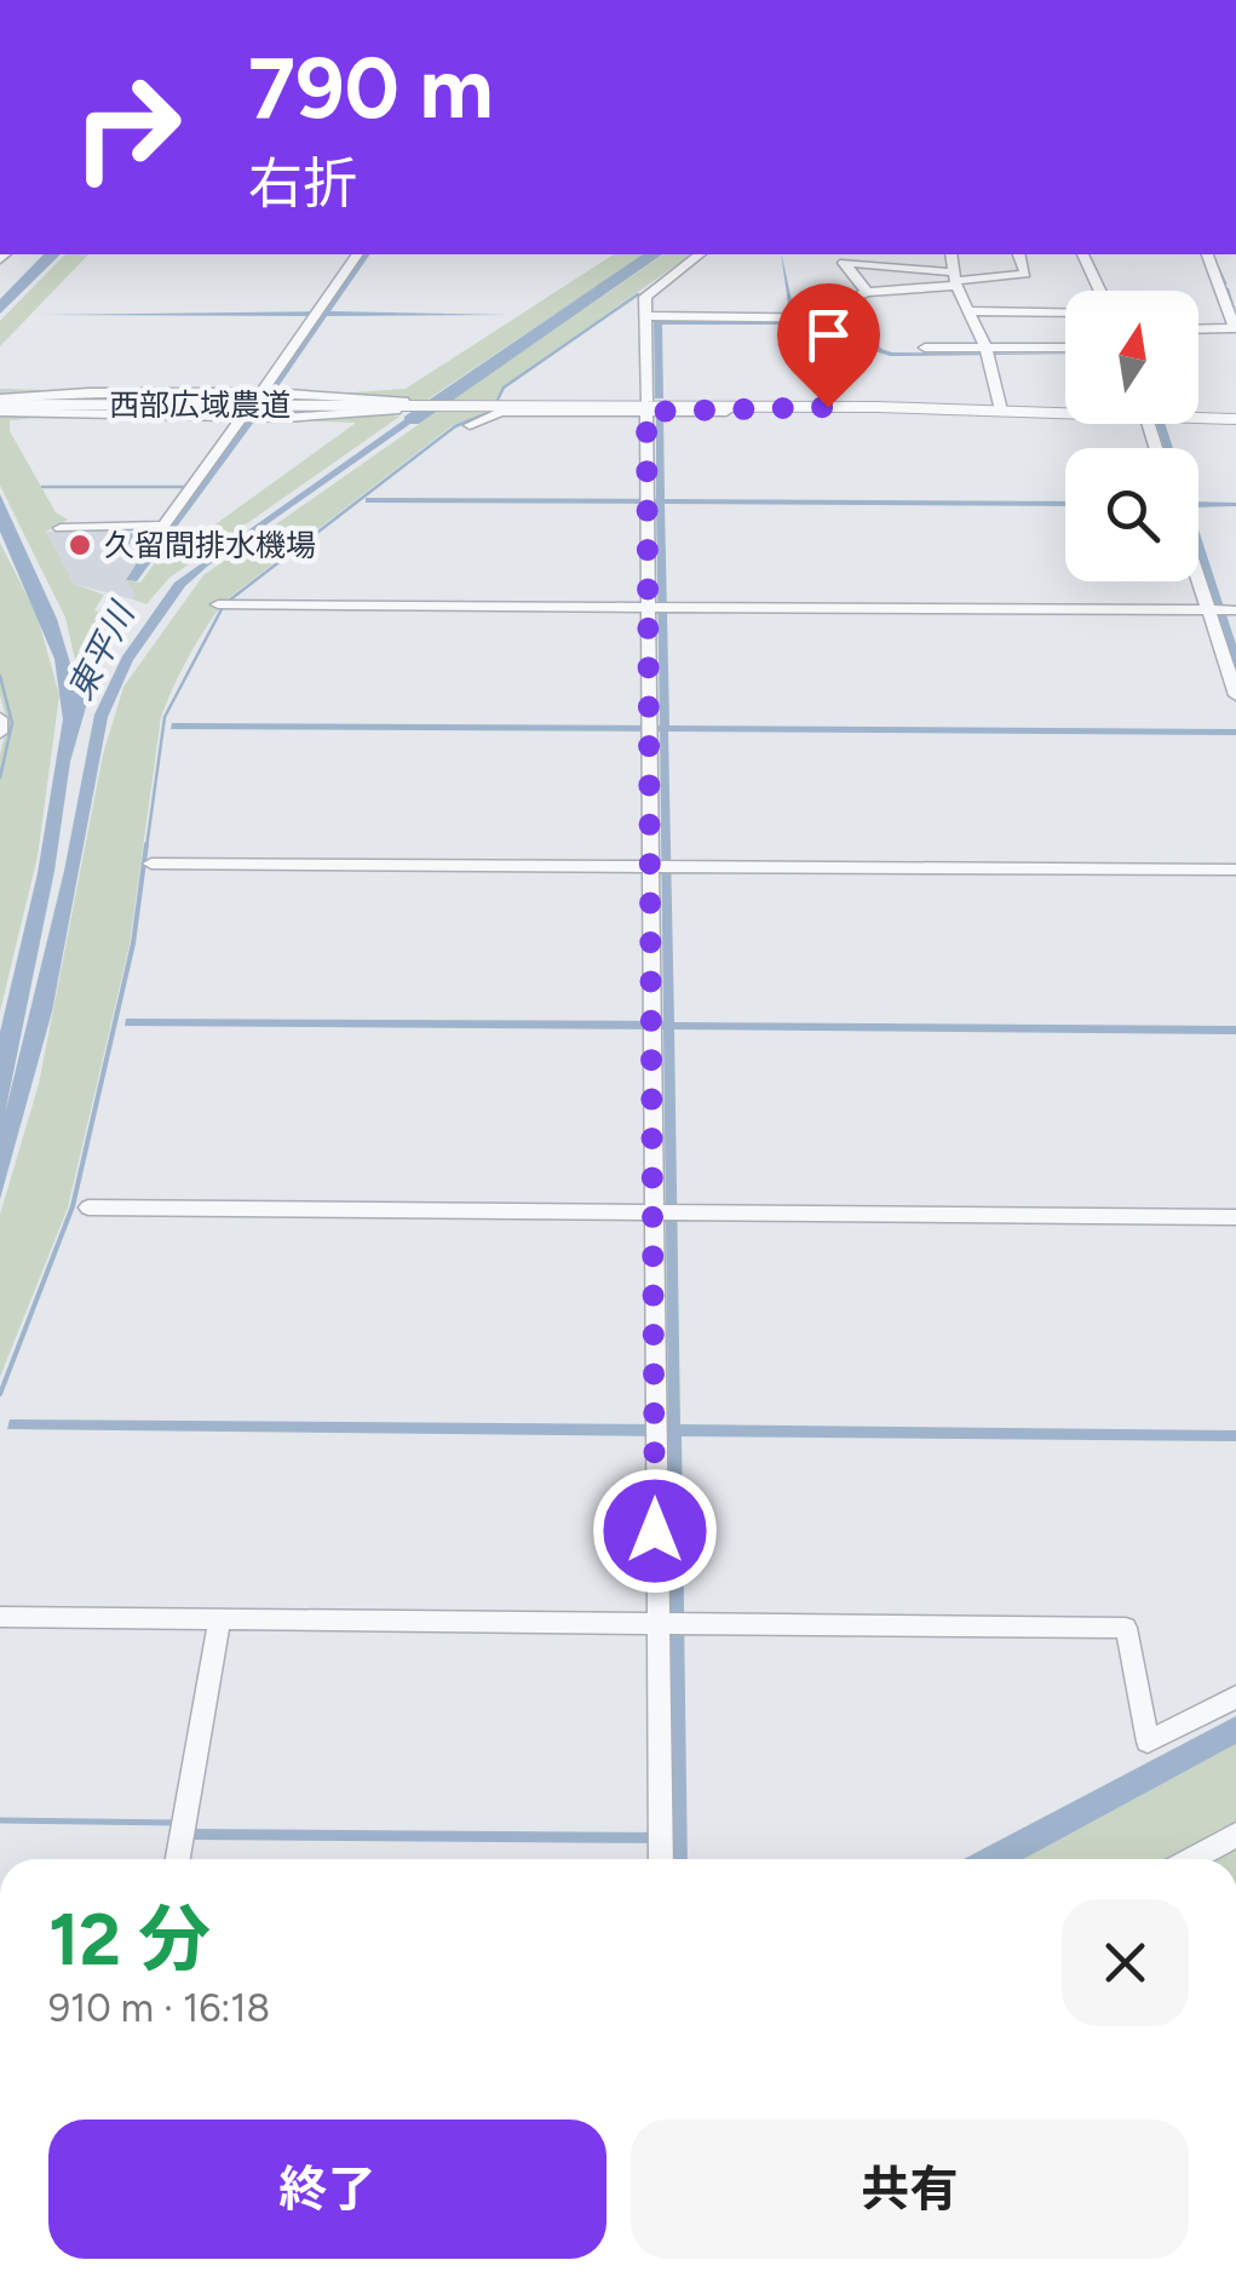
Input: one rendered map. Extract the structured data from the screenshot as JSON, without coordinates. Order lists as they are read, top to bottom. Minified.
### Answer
{"streets":{"street":["西部広域農道"]},"water":["東平川"],"places":["久留間排水機場"],"north":"top","page":{"turn":["790 m","右折"],"heading":["12 分","910 m · 16:18"],"buttons":["終了","共有"]}}
